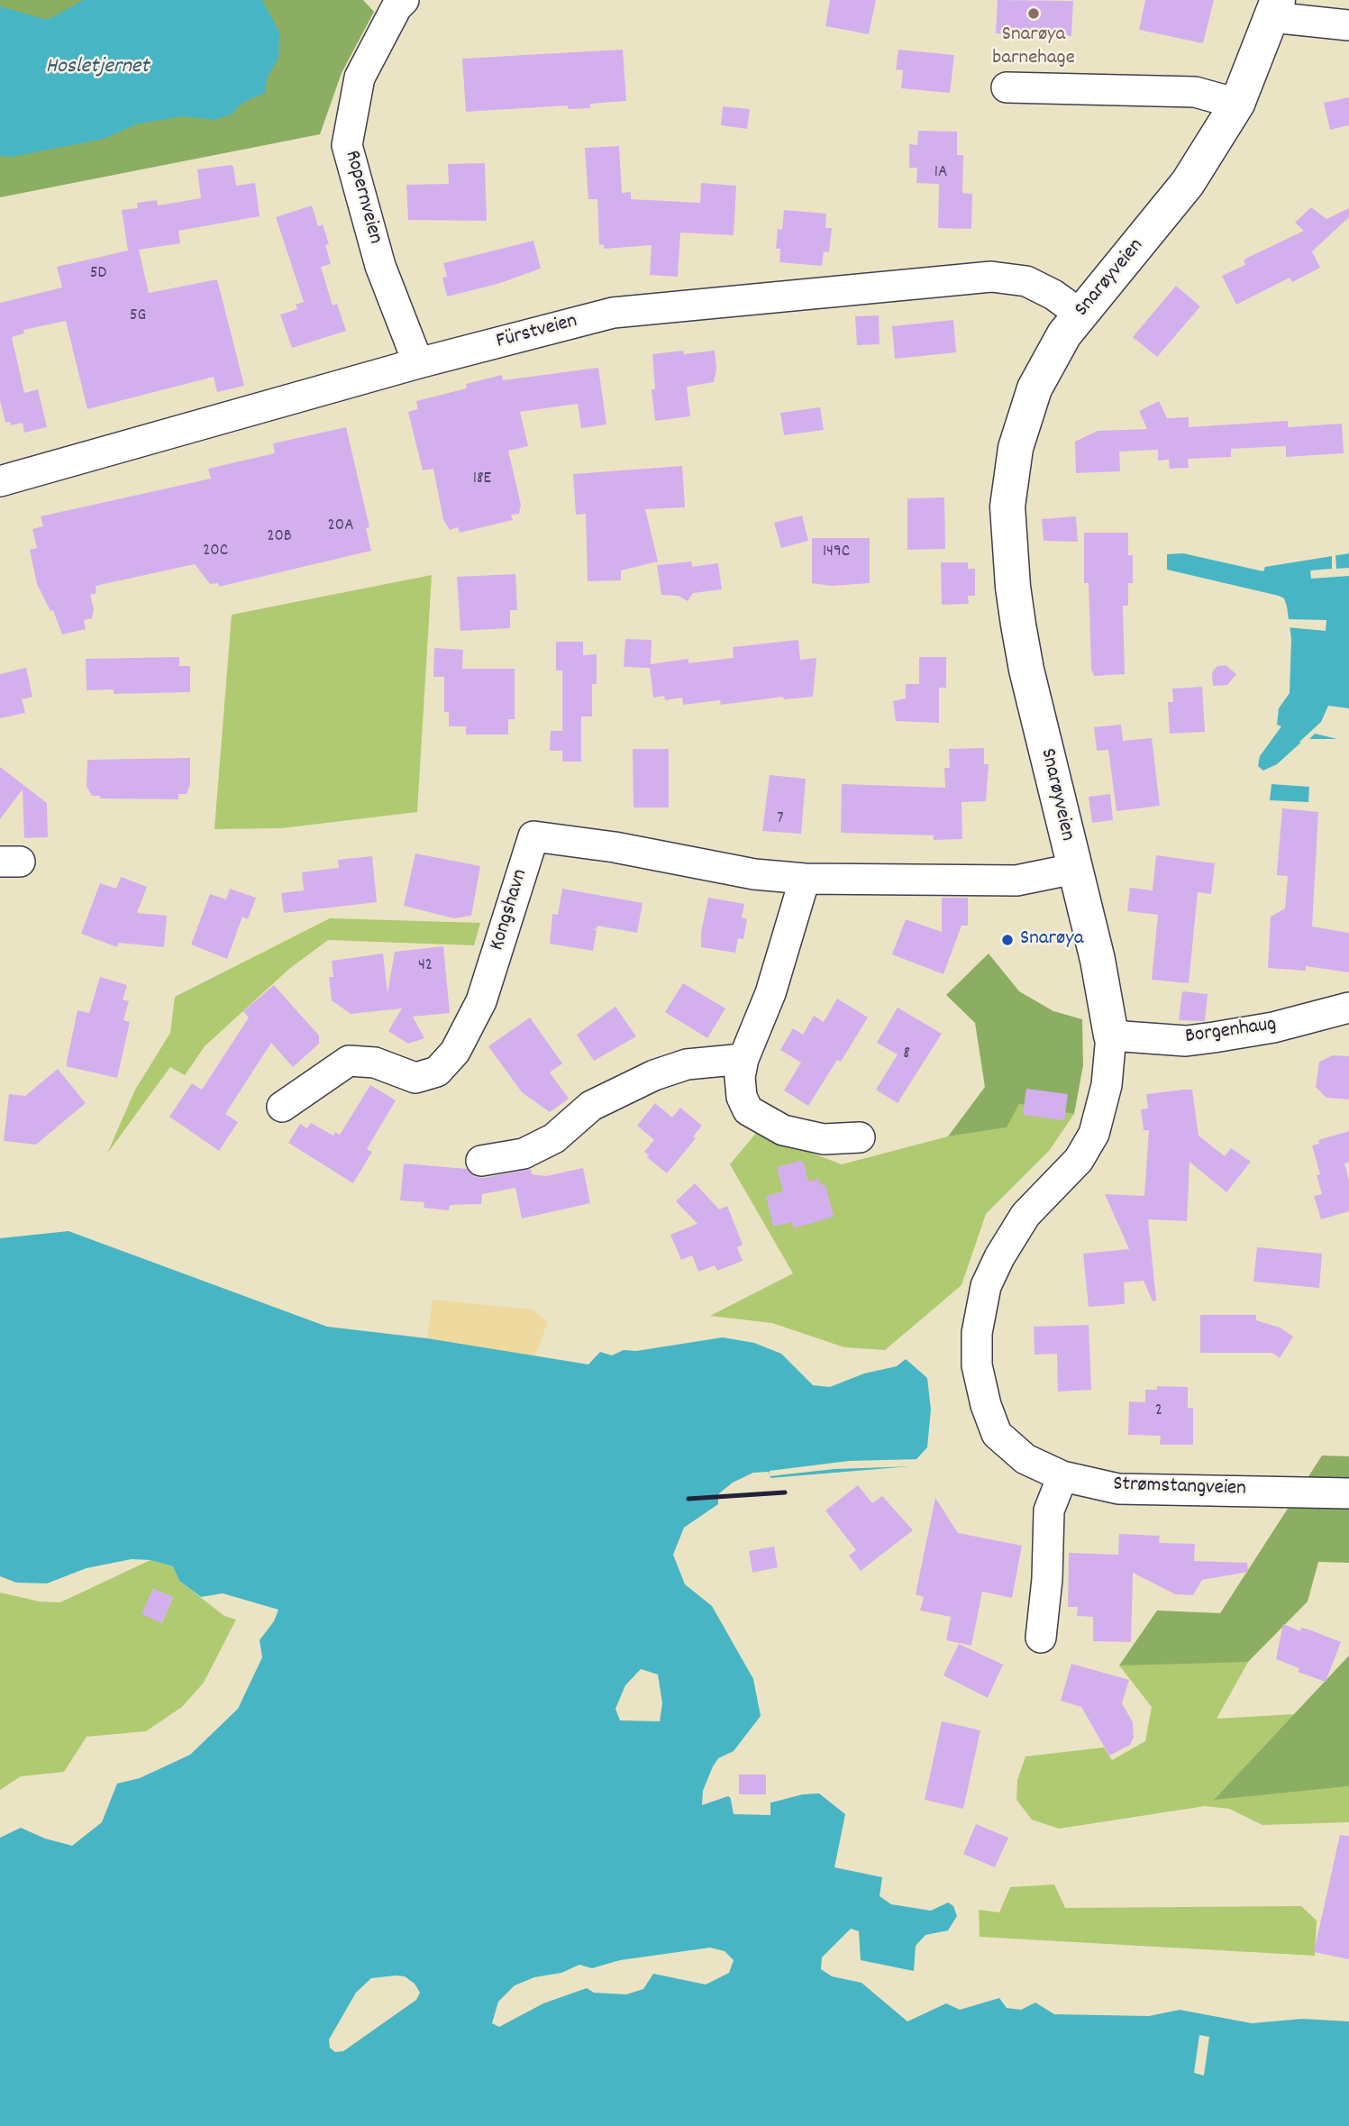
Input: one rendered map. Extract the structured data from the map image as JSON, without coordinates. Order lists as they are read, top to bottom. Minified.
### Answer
{"streets":{"street":["Ropernveien","Snarøyveien","Fürstveien","Kongshavn","Borgenhaug","Strømstangveien"]},"crossings":[["Ropernveien","Fürstveien"],["Snarøyveien","Fürstveien"],["Snarøyveien","Kongshavn"],["Snarøyveien","Borgenhaug"],["Snarøyveien","Strømstangveien"]],"water":["Hosletjernet"],"places":["Snarøya barnehage","Snarøya"],"house_numbers":["1A","5D","5G","18E","20A","20B","20C","149C","7","42","8","2"]}
